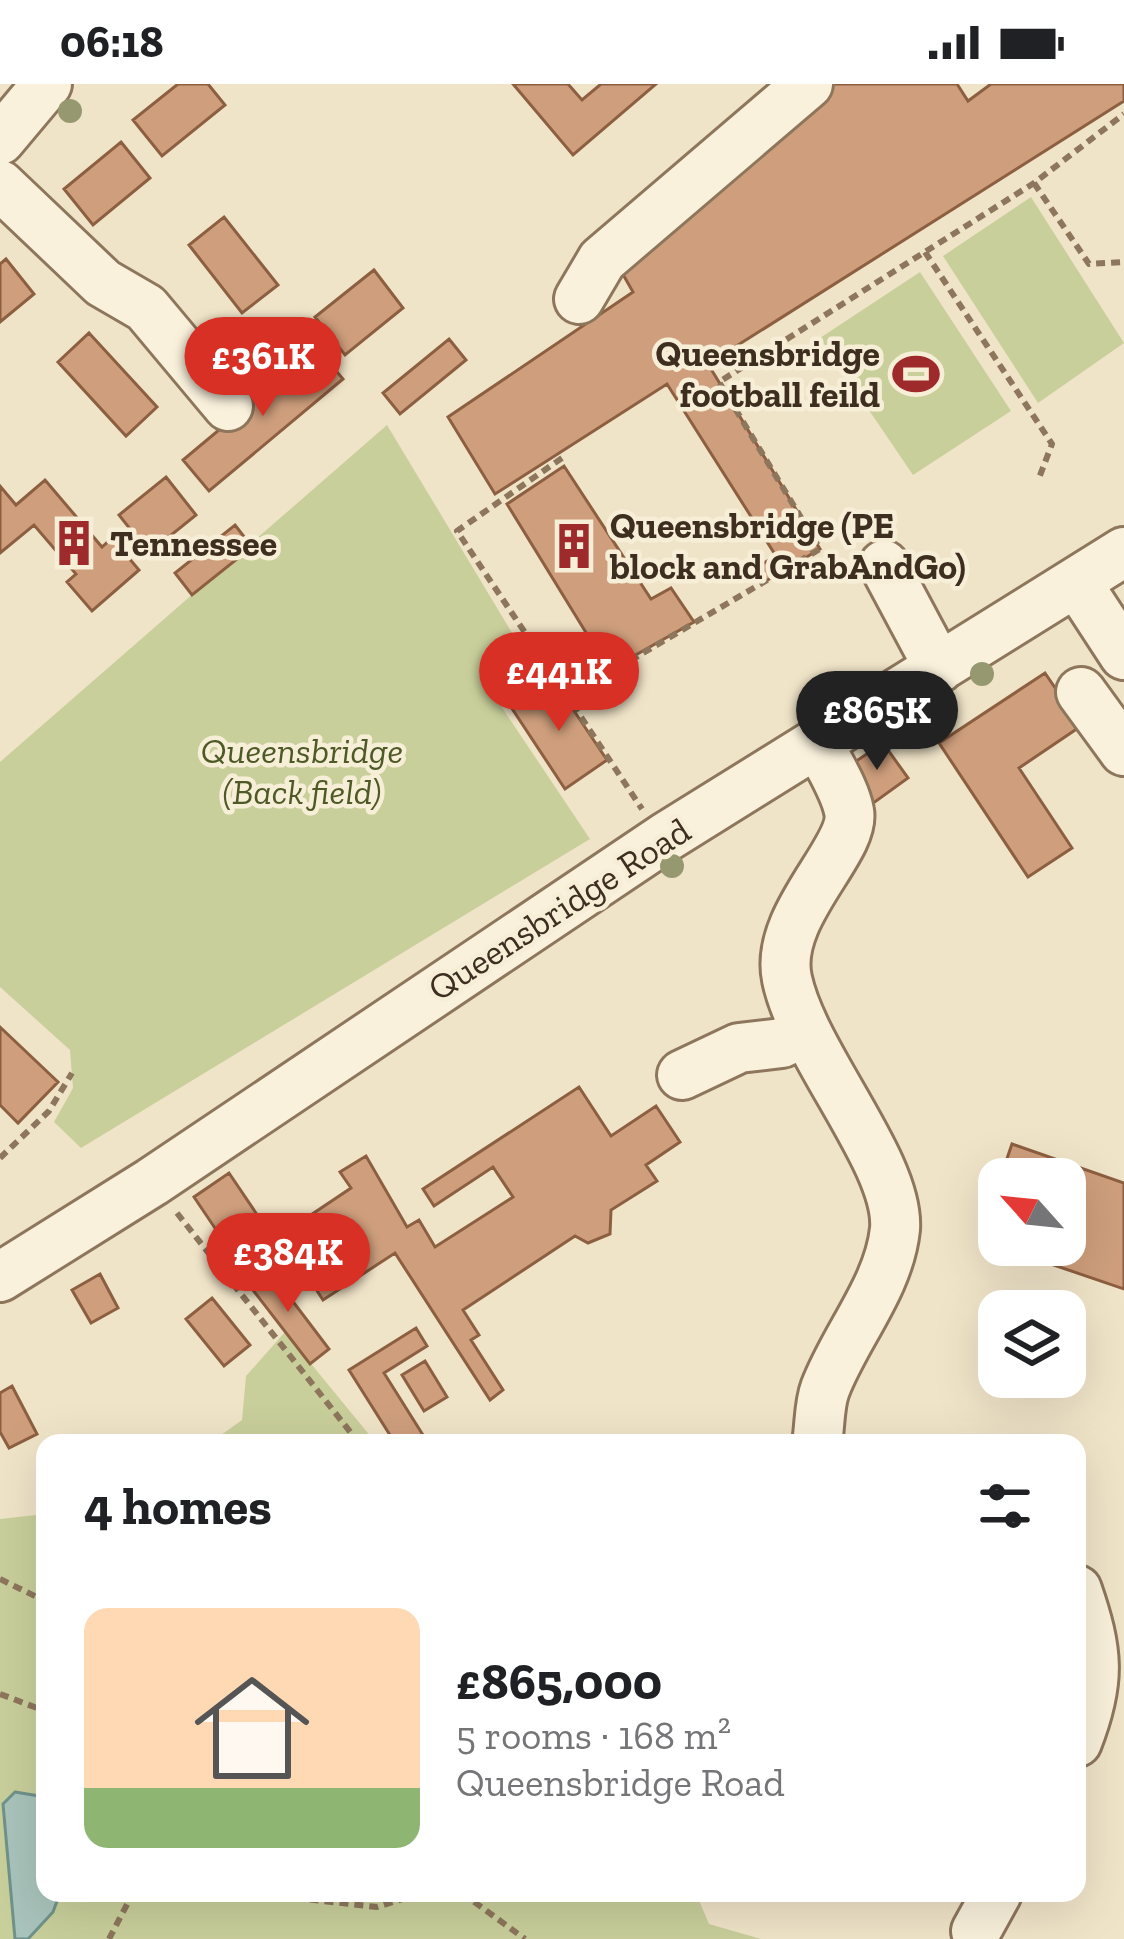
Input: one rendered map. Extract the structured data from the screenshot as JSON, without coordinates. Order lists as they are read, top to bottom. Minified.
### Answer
{"streets":{"street":["Queensbridge Road"]},"parks":["Queensbridge (Back field)"],"places":{"sports":["Queensbridge football feild"],"building":["Tennessee","Queensbridge (PE block and GrabAndGo)"]},"north":"top left","page":{"status":"06:18","price":["£361K","£441K","£865K","£384K"],"heading":"4 homes","list":[{"name":"£865,000","note":"5 rooms · 168 m² · Queensbridge Road"}]}}
